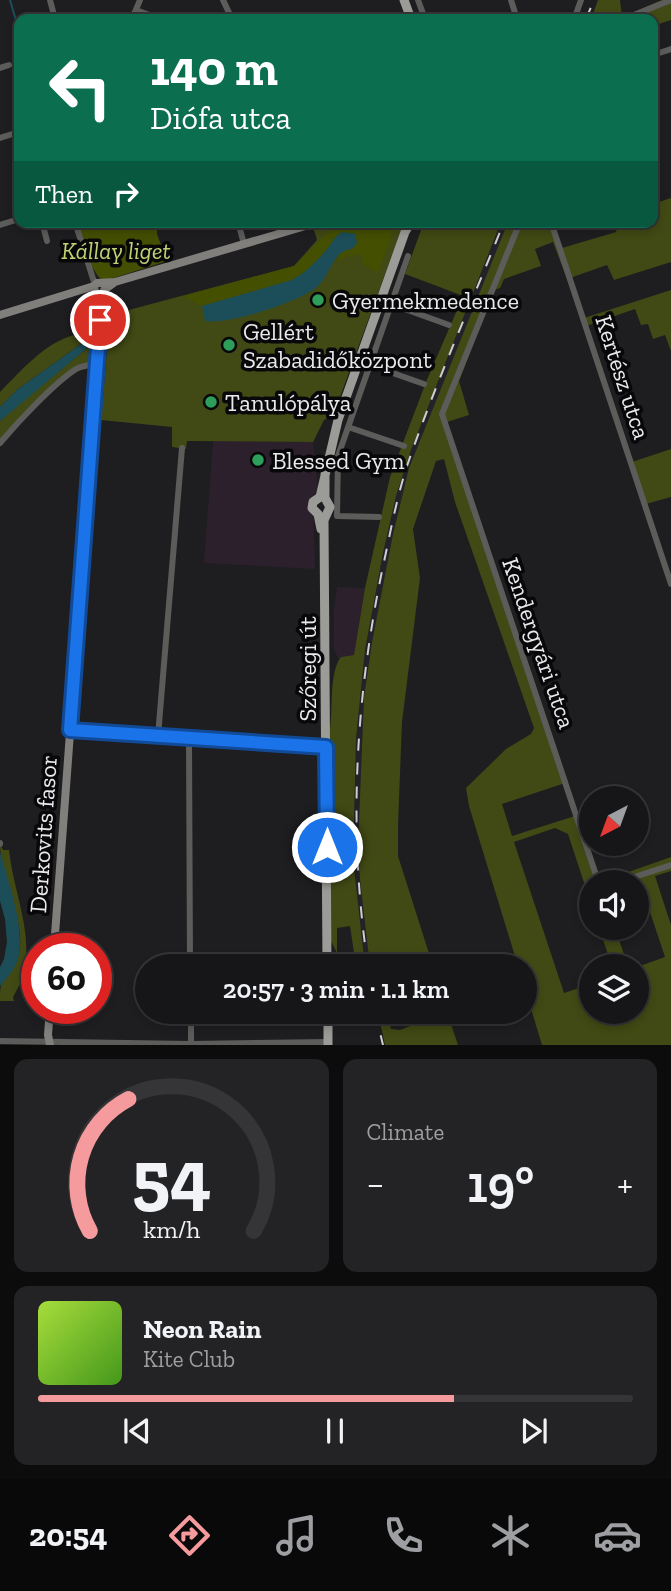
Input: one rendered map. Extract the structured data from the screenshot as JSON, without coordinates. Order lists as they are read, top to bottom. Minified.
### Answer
{"streets":{"main road":["Szőregi út"],"street":["Kertész utca","Kendergyári utca","Derkovits fasor"]},"parks":["Kállay liget"],"places":["Gyermekmedence","Gellért Szabadidőközpont","Tanulópálya","Blessed Gym"],"north":"bottom left","page":{"turn":["140 m","Diófa utca"],"then":"Then","limit":"60","trip":"20:57 · 3 min · 1.1 km","tile":"Climate","heat":["−","19°","+"],"song":["Neon Rain","Kite Club"],"tabs":"20:54","gauge":["54","km/h"]}}
